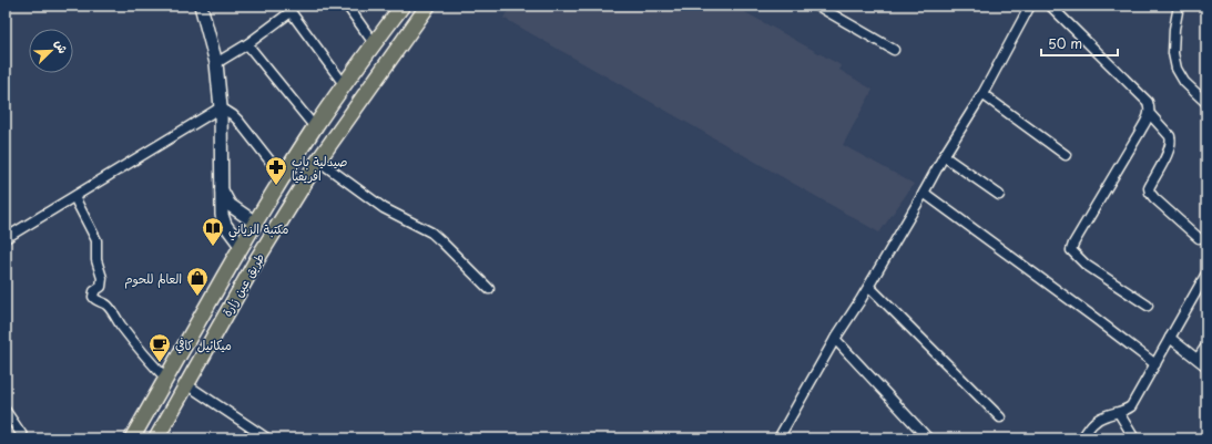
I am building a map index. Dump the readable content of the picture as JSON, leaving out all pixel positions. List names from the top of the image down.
{
  "streets": {
    "main road": ["طريق عين زارة"]
  },
  "places": {
    "pharmacy": ["صيدلية باب افريقيا"],
    "library": ["مكتبة الزياني"],
    "shop": ["العالم للحوم"],
    "cafe": ["ميكائيل كافي"]
  },
  "scale_bar": "50 m",
  "north": "top right"
}
